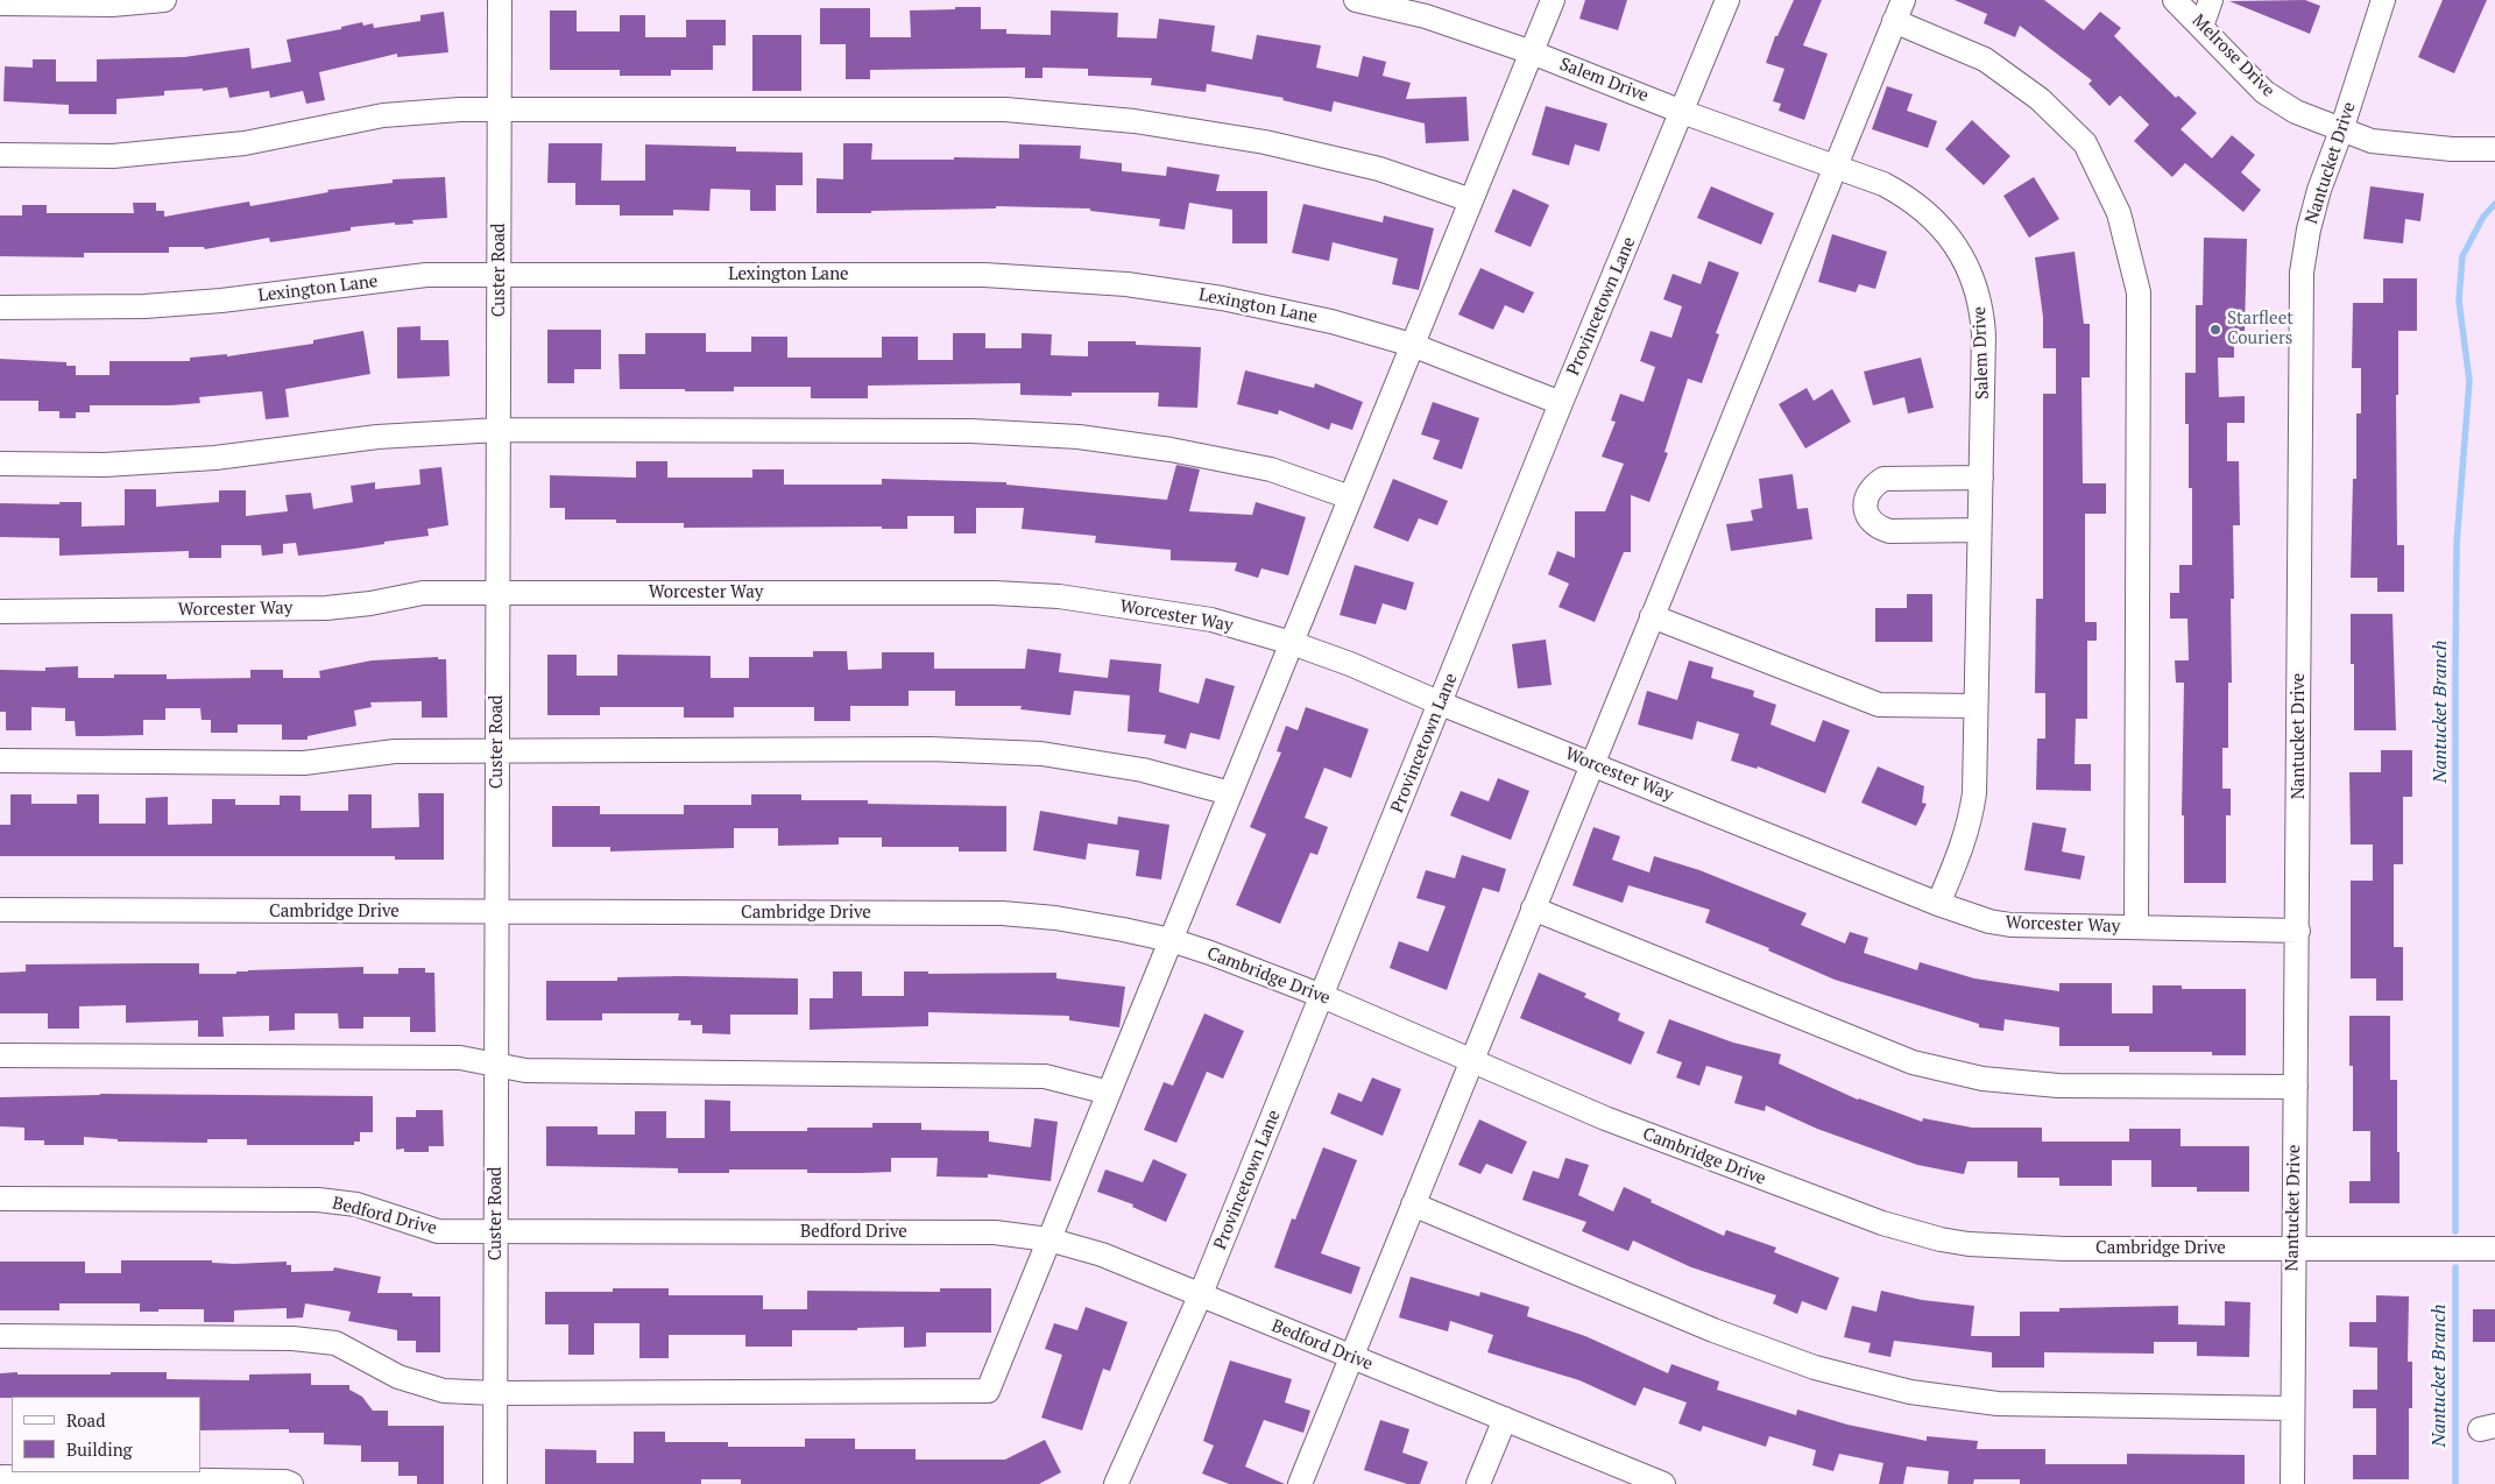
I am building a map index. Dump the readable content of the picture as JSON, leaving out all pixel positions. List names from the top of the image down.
{
  "streets": {
    "street": [
      "Melrose Drive",
      "Salem Drive",
      "Nantucket Drive",
      "Custer Road",
      "Lexington Lane",
      "Provincetown Lane",
      "Worcester Way",
      "Cambridge Drive",
      "Bedford Drive"
    ]
  },
  "crossings": [
    ["Melrose Drive", "Nantucket Drive"],
    ["Salem Drive", "Provincetown Lane"],
    ["Salem Drive", "Worcester Way"],
    ["Nantucket Drive", "Worcester Way"],
    ["Nantucket Drive", "Cambridge Drive"],
    ["Custer Road", "Lexington Lane"],
    ["Custer Road", "Worcester Way"],
    ["Custer Road", "Cambridge Drive"],
    ["Custer Road", "Bedford Drive"],
    ["Lexington Lane", "Provincetown Lane"],
    ["Provincetown Lane", "Worcester Way"],
    ["Provincetown Lane", "Cambridge Drive"],
    ["Provincetown Lane", "Bedford Drive"]
  ],
  "water": ["Nantucket Branch"],
  "places": ["Starfleet Couriers"],
  "legend": ["Road", "Building"]
}
